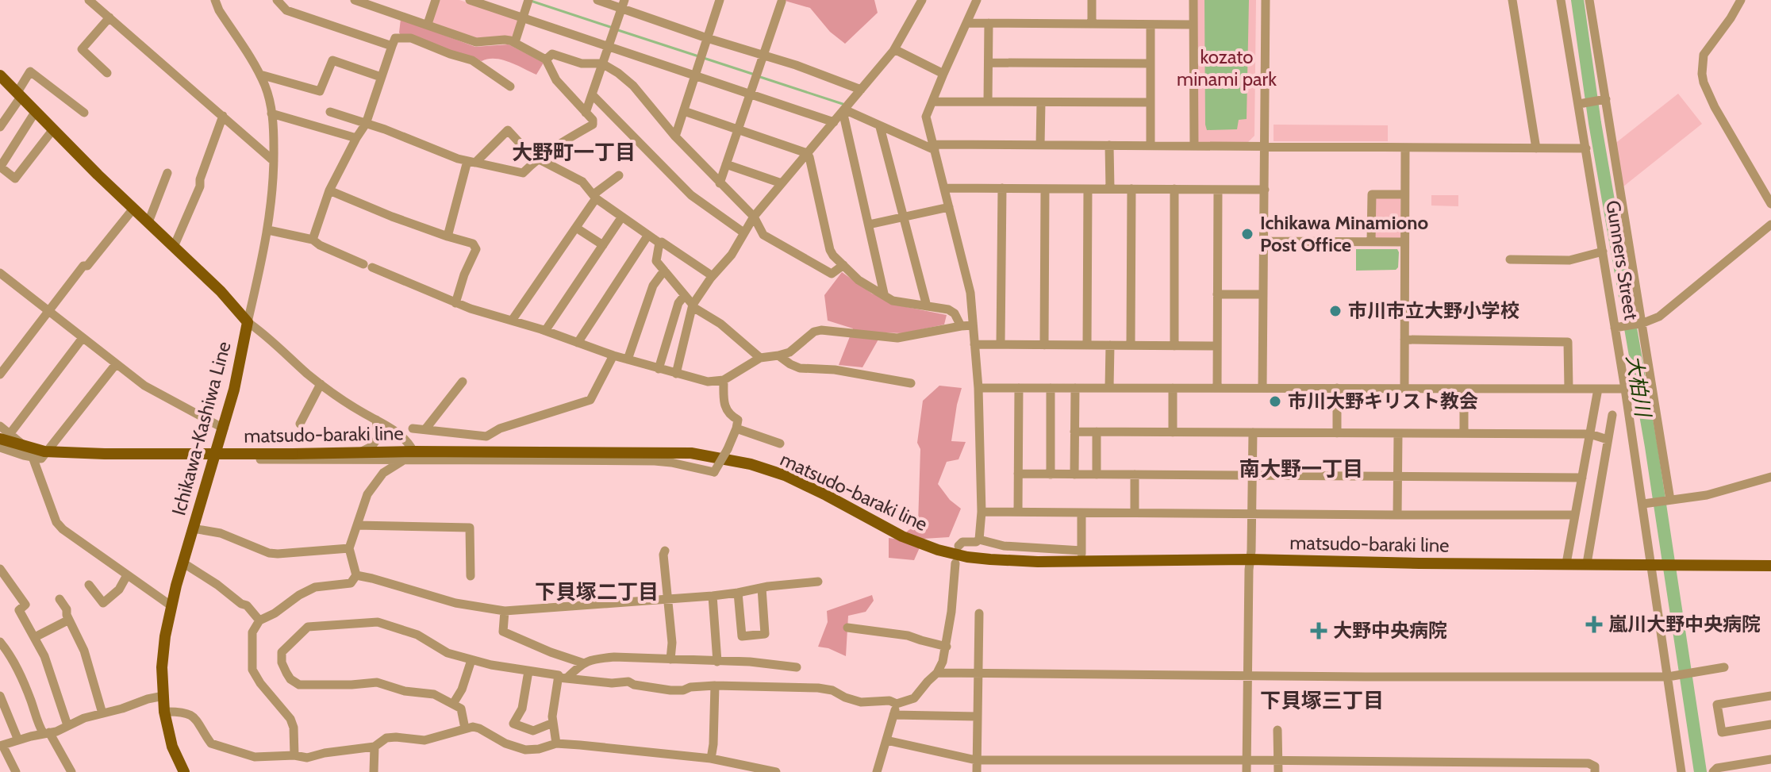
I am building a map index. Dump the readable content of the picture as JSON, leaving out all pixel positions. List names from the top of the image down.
{
  "streets": {
    "main road": ["Ichikawa-Kashiwa Line", "matsudo-baraki line"],
    "street": ["Gunners Street"]
  },
  "crossings": [
    ["Gunners Street", "matsudo-baraki line"]
  ],
  "districts": [
    "大野町一丁目",
    "南大野一丁目",
    "下貝塚二丁目",
    "下貝塚三丁目"
  ],
  "water": ["大柏川"],
  "parks": ["kozato minami park"],
  "places": {
    "other": ["Ichikawa Minamiono Post Office", "市川市立大野小学校", "市川大野キリスト教会"],
    "health": ["嵐川大野中央病院", "大野中央病院"]
  }
}
